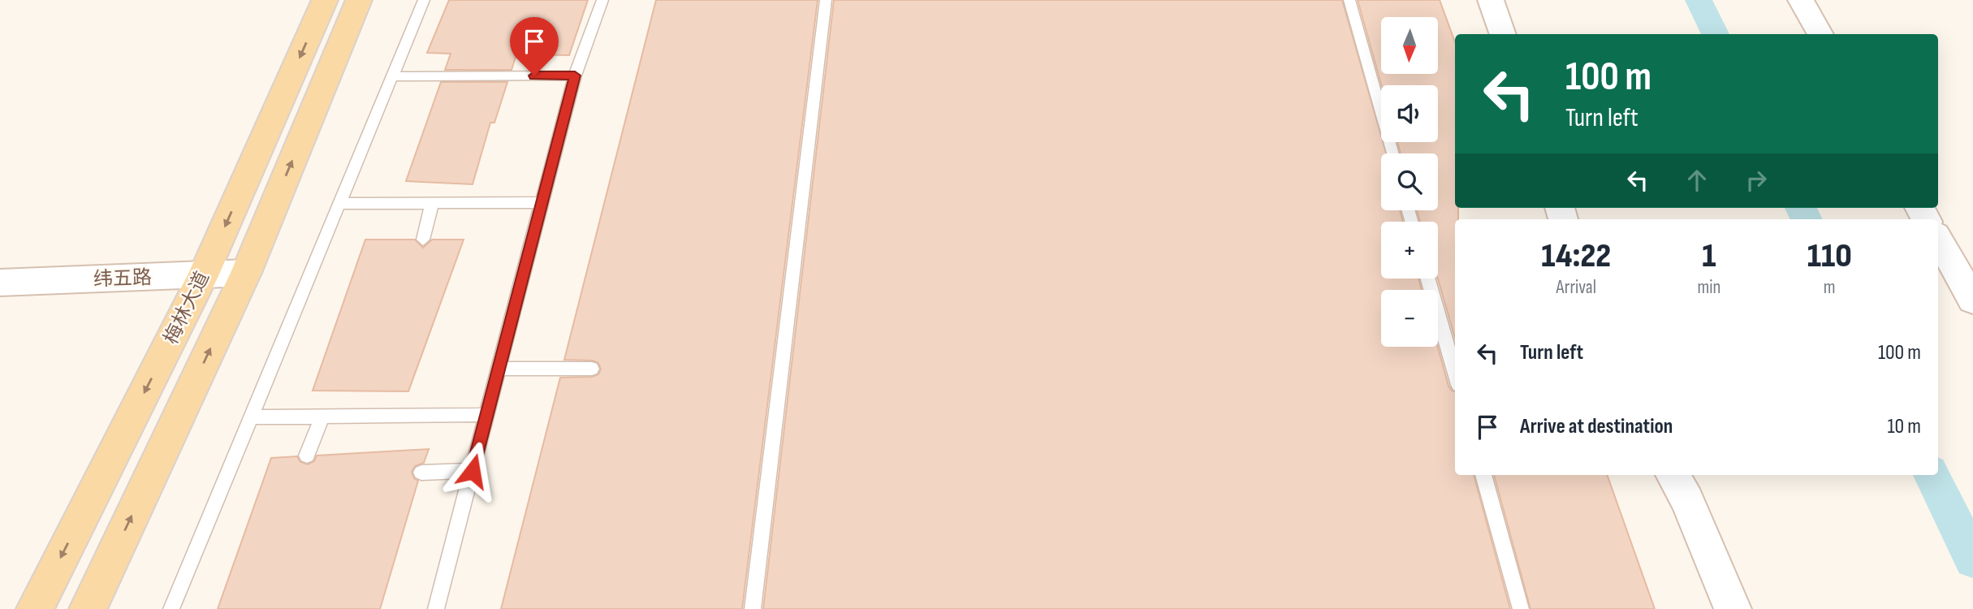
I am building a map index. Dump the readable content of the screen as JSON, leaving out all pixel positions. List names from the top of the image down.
{
  "streets": {
    "main road": ["梅林大道"],
    "street": ["纬五路"]
  },
  "crossings": [
    ["纬五路", "梅林大道"]
  ],
  "north": "bottom",
  "page": {
    "map_buttons": ["+", "−"],
    "turn": ["100 m", "Turn left"],
    "eta": [
      "14:22",
      "Arrival",
      "1",
      "min",
      "110",
      "m"
    ],
    "list": [
      {
        "name": "Turn left",
        "value": "100 m"
      },
      {
        "name": "Arrive at destination",
        "value": "10 m"
      }
    ]
  }
}
